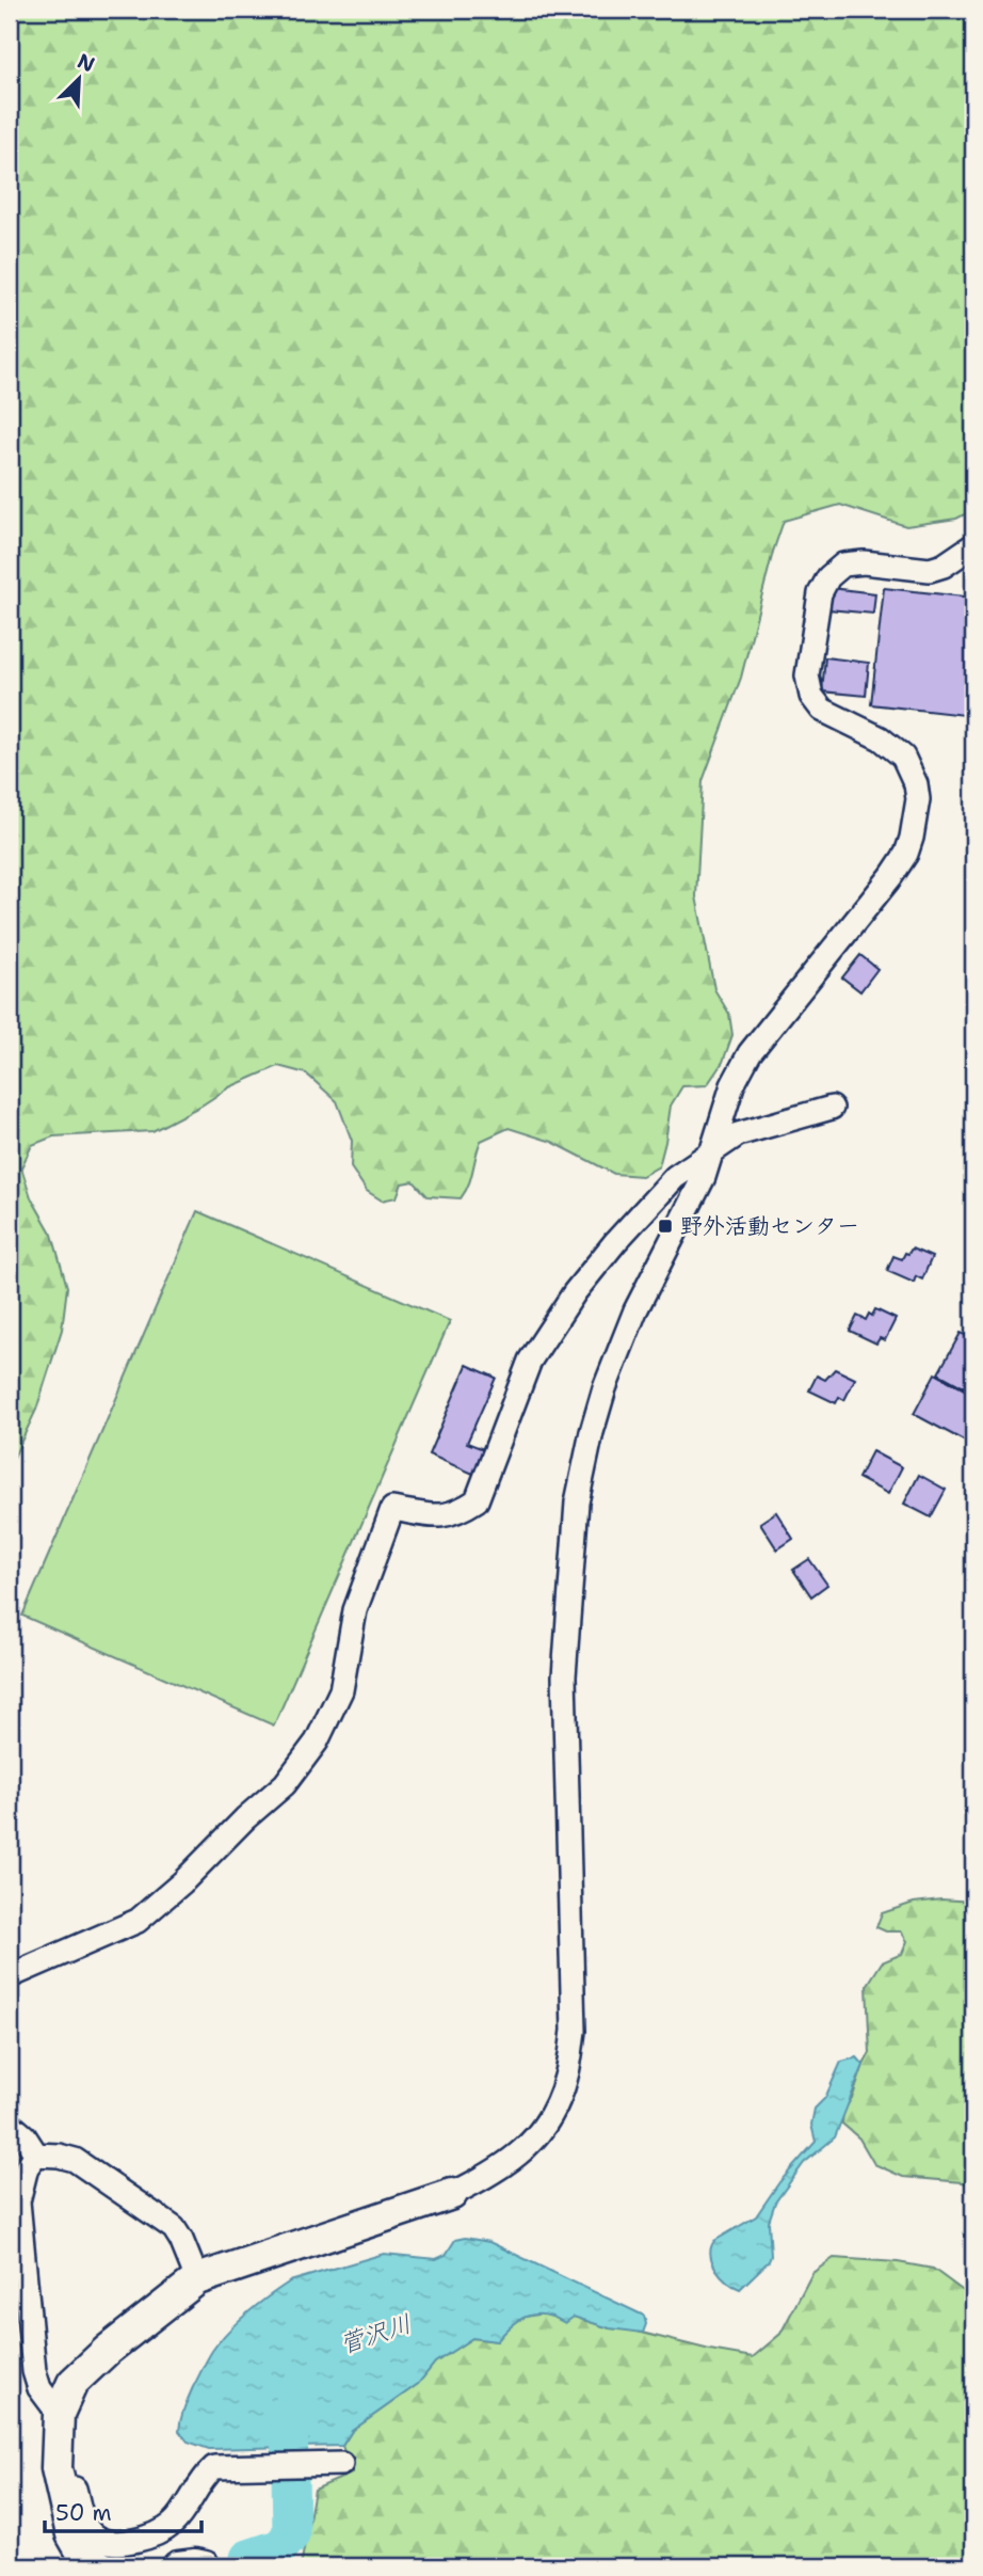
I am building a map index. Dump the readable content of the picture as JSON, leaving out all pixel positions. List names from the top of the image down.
{
  "water": ["菅沢川"],
  "places": {
    "transit": ["野外活動センター"]
  },
  "scale_bar": "50 m",
  "north": "top right"
}
